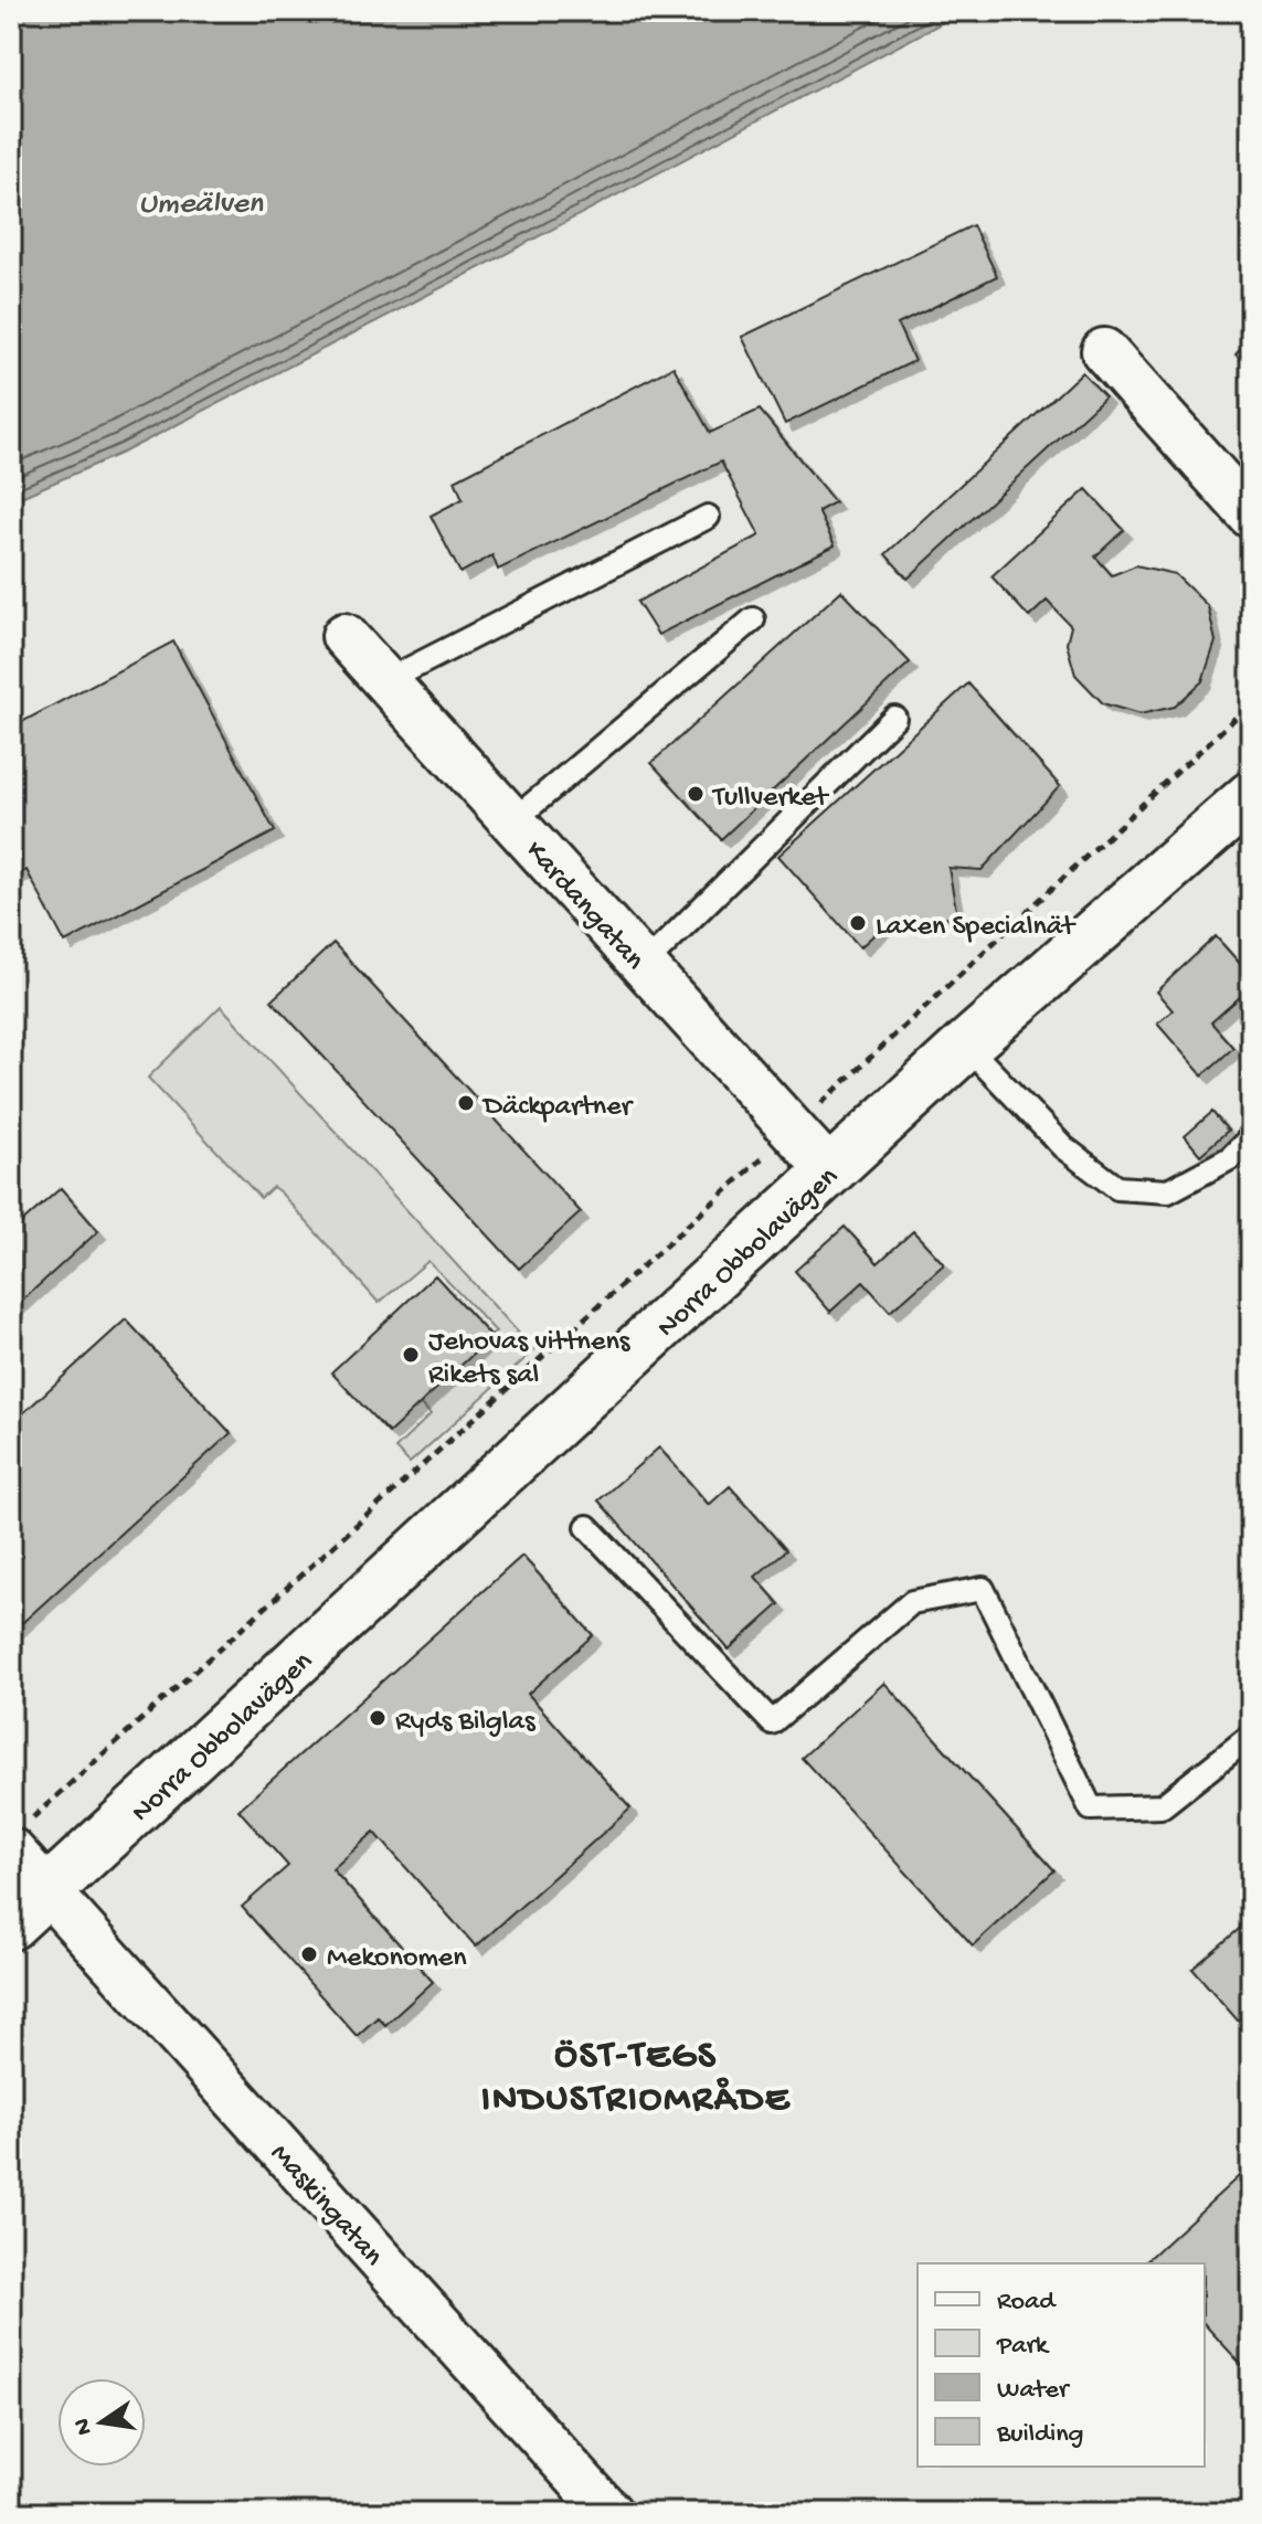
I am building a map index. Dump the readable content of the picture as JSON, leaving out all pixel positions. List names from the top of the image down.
{
  "streets": {
    "street": ["Kardangatan", "Norra Obbolavägen", "Maskingatan"]
  },
  "crossings": [
    ["Kardangatan", "Norra Obbolavägen"],
    ["Norra Obbolavägen", "Maskingatan"]
  ],
  "districts": ["ÖST-TEGS INDUSTRIOMRÅDE"],
  "water": ["Umeälven"],
  "places": [
    "Tullverket",
    "Laxen Specialnät",
    "Däckpartner",
    "Jehovas vittnens Rikets sal",
    "Ryds Bilglas",
    "Mekonomen"
  ],
  "legend": [
    "Road",
    "Park",
    "Water",
    "Building"
  ],
  "north": "left"
}
